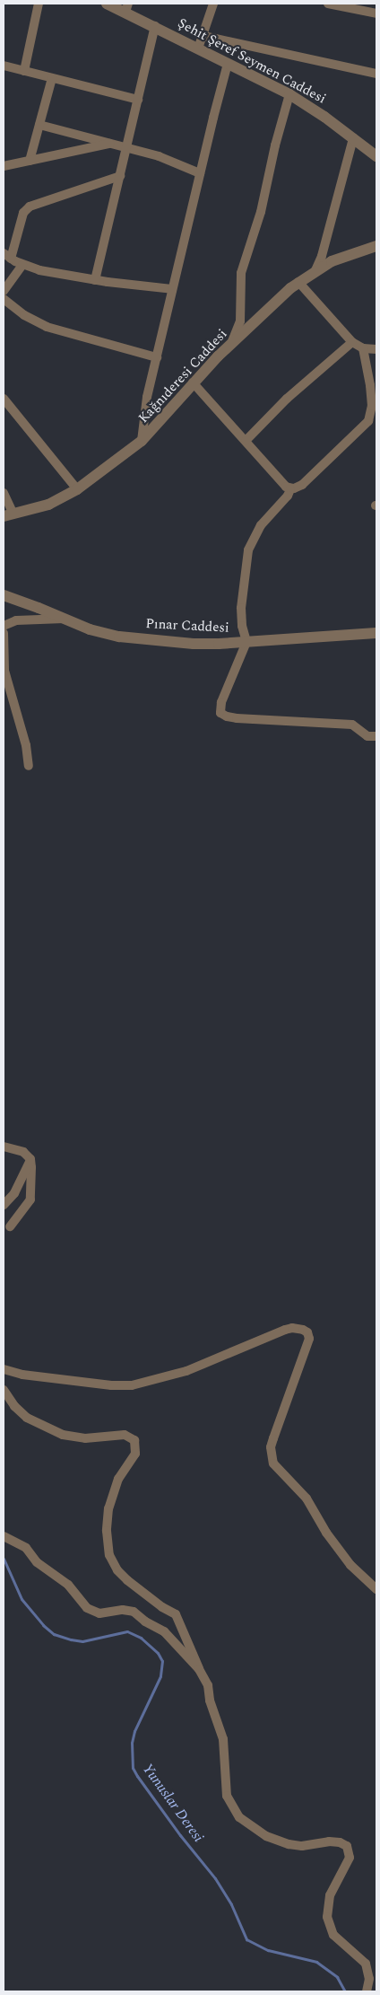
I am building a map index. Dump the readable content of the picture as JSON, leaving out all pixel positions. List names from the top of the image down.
{
  "streets": {
    "street": ["Şehit Şeref Seymen Caddesi", "Kağnıderesi Caddesi", "Pınar Caddesi"]
  },
  "water": ["Yunuslar Deresi"]
}
